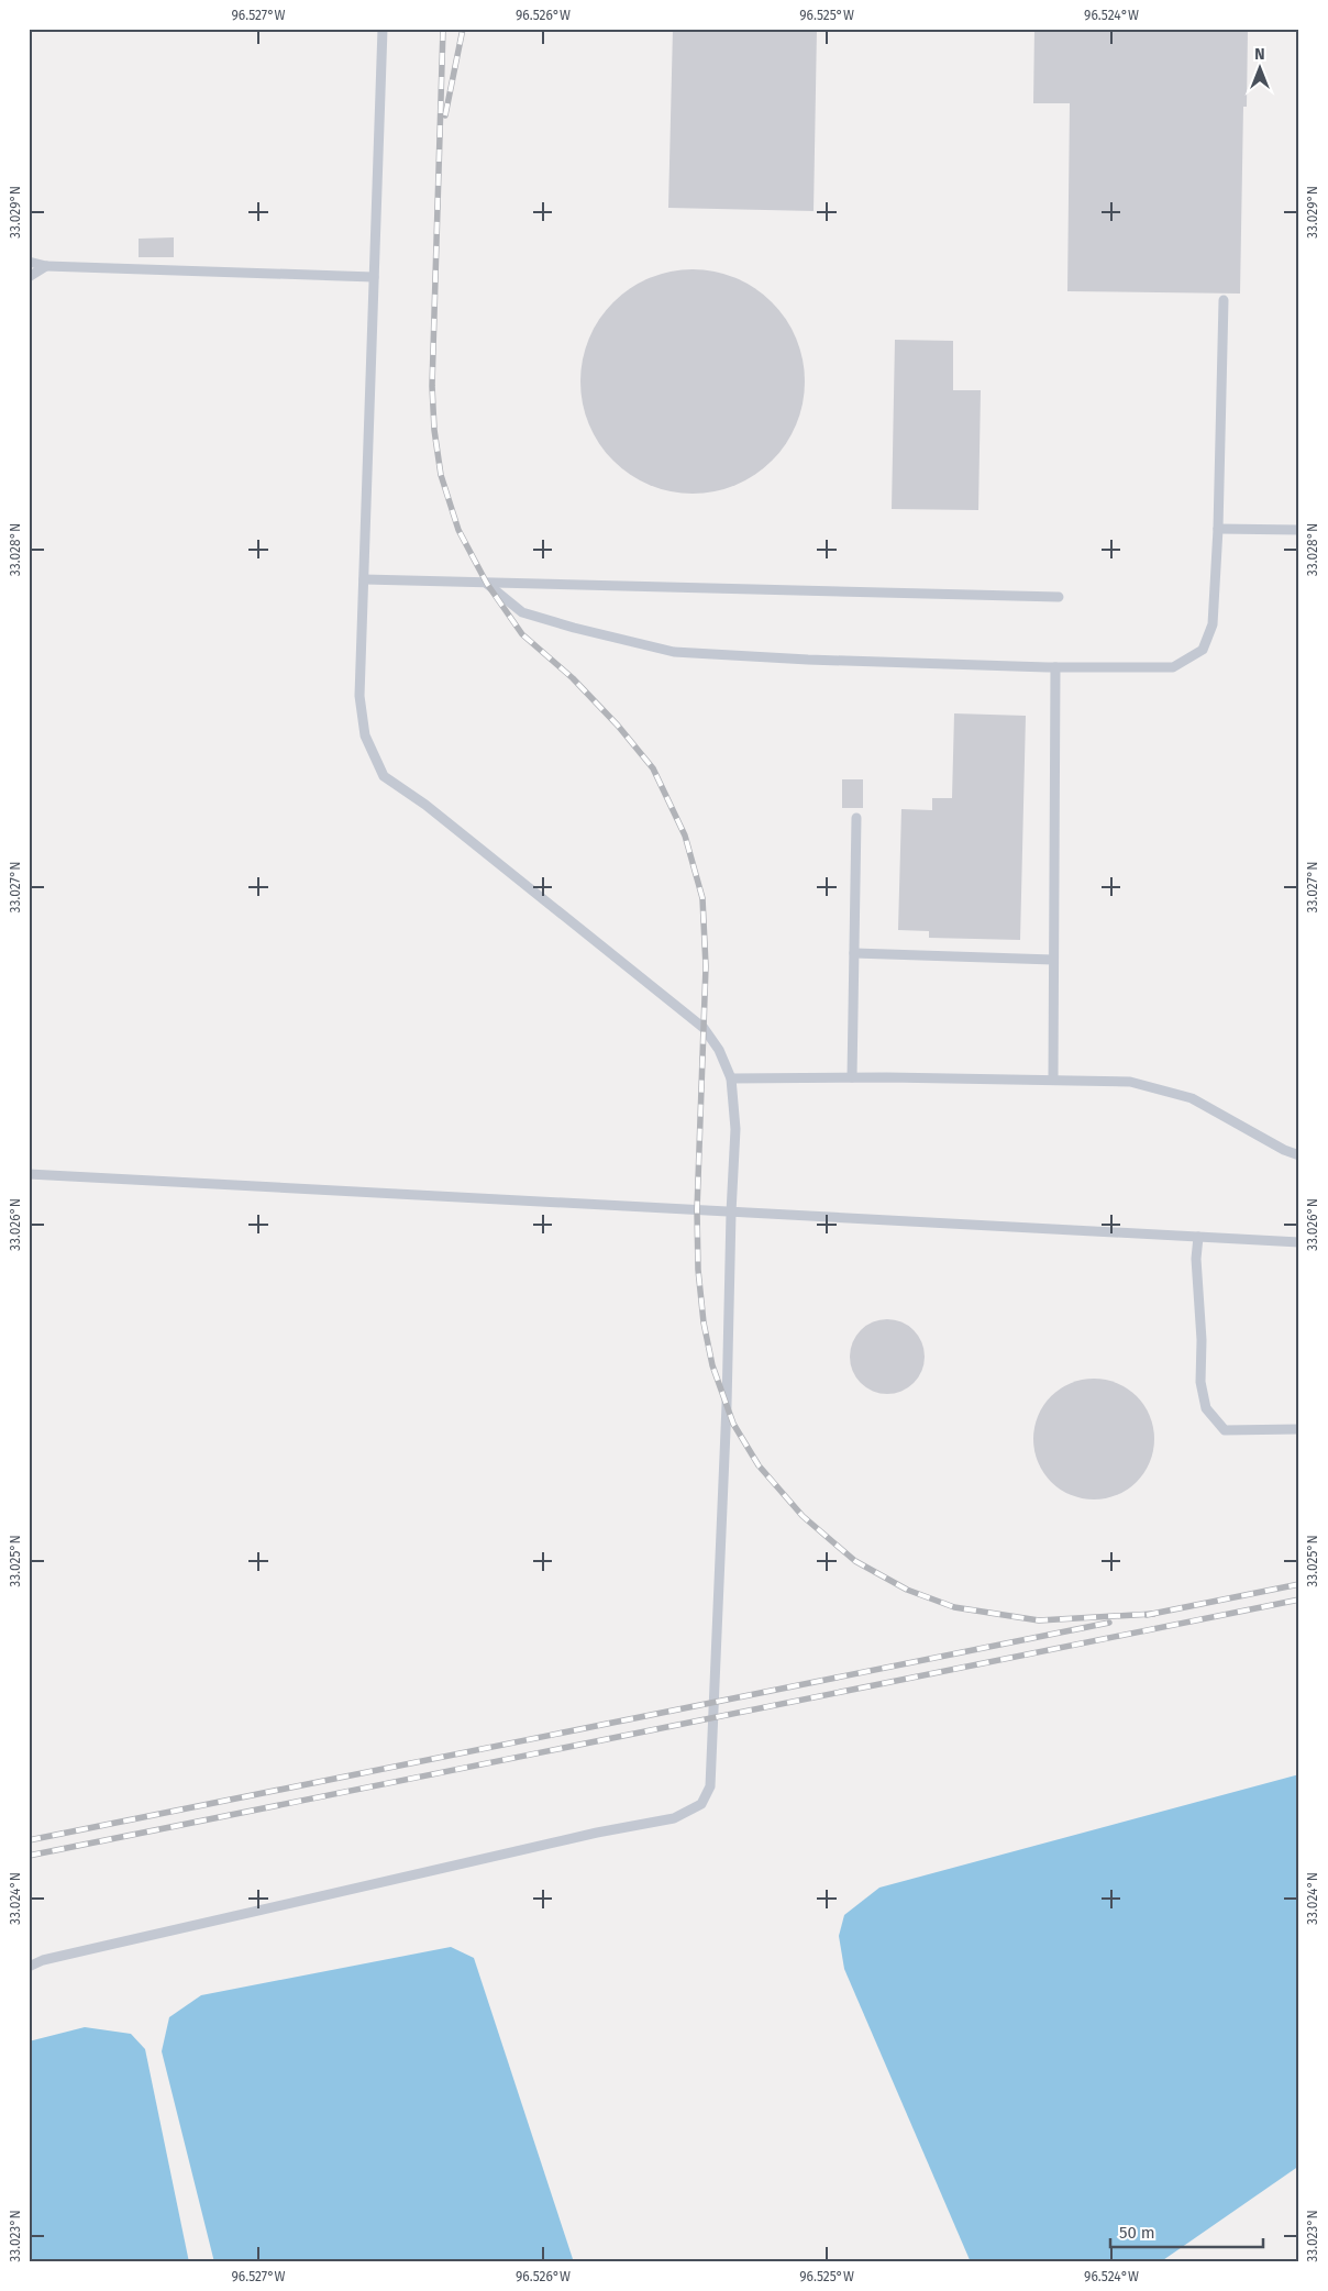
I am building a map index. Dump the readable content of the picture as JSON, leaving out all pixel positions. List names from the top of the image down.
{
  "scale_bar": "50 m",
  "north": "top",
  "coordinates": [
    "96.527°W",
    "96.526°W",
    "96.525°W",
    "96.524°W",
    "33.029°N",
    "33.028°N",
    "33.027°N",
    "33.026°N",
    "33.025°N",
    "33.024°N",
    "33.023°N"
  ]
}
